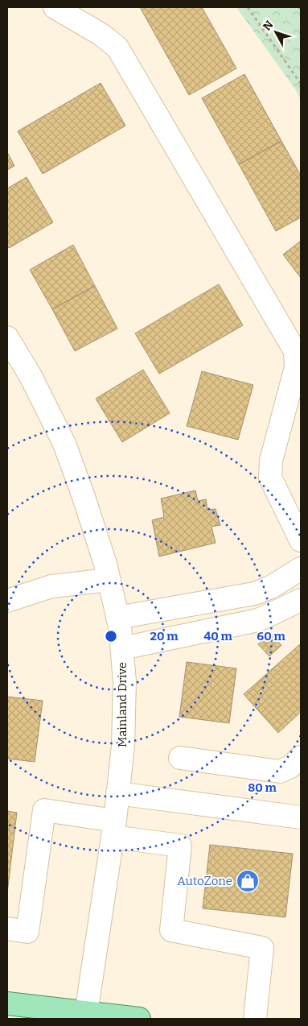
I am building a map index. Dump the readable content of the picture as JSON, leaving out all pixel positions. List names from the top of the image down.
{
  "streets": {
    "street": ["Mainland Drive"]
  },
  "places": {
    "shop": ["AutoZone"]
  },
  "north": "top left",
  "rings": [
    "20 m",
    "40 m",
    "60 m",
    "80 m"
  ]
}
